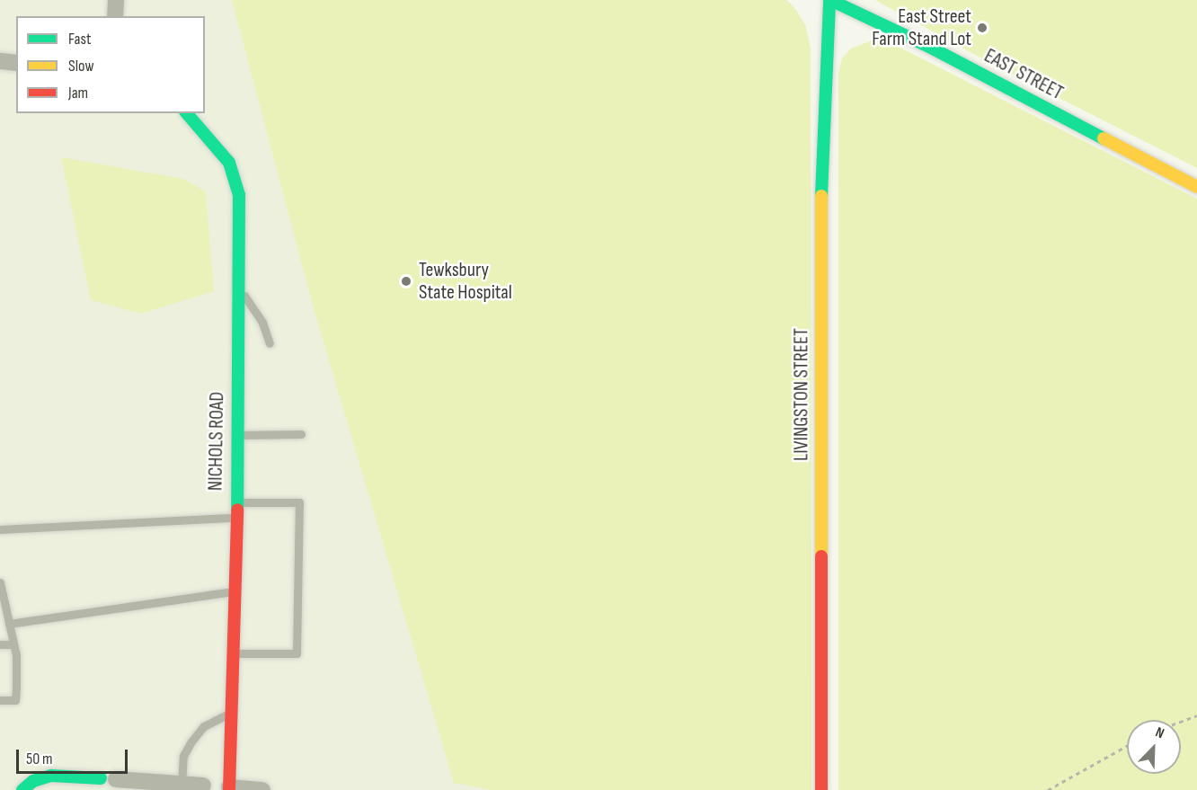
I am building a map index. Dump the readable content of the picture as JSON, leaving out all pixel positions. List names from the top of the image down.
{
  "streets": {
    "street": ["EAST STREET", "LIVINGSTON STREET", "NICHOLS ROAD"]
  },
  "crossings": [
    ["EAST STREET", "LIVINGSTON STREET"]
  ],
  "places": ["East Street Farm Stand Lot", "Tewksbury State Hospital"],
  "legend": ["Fast", "Slow", "Jam"],
  "scale_bar": "50 m",
  "north": "top right"
}
